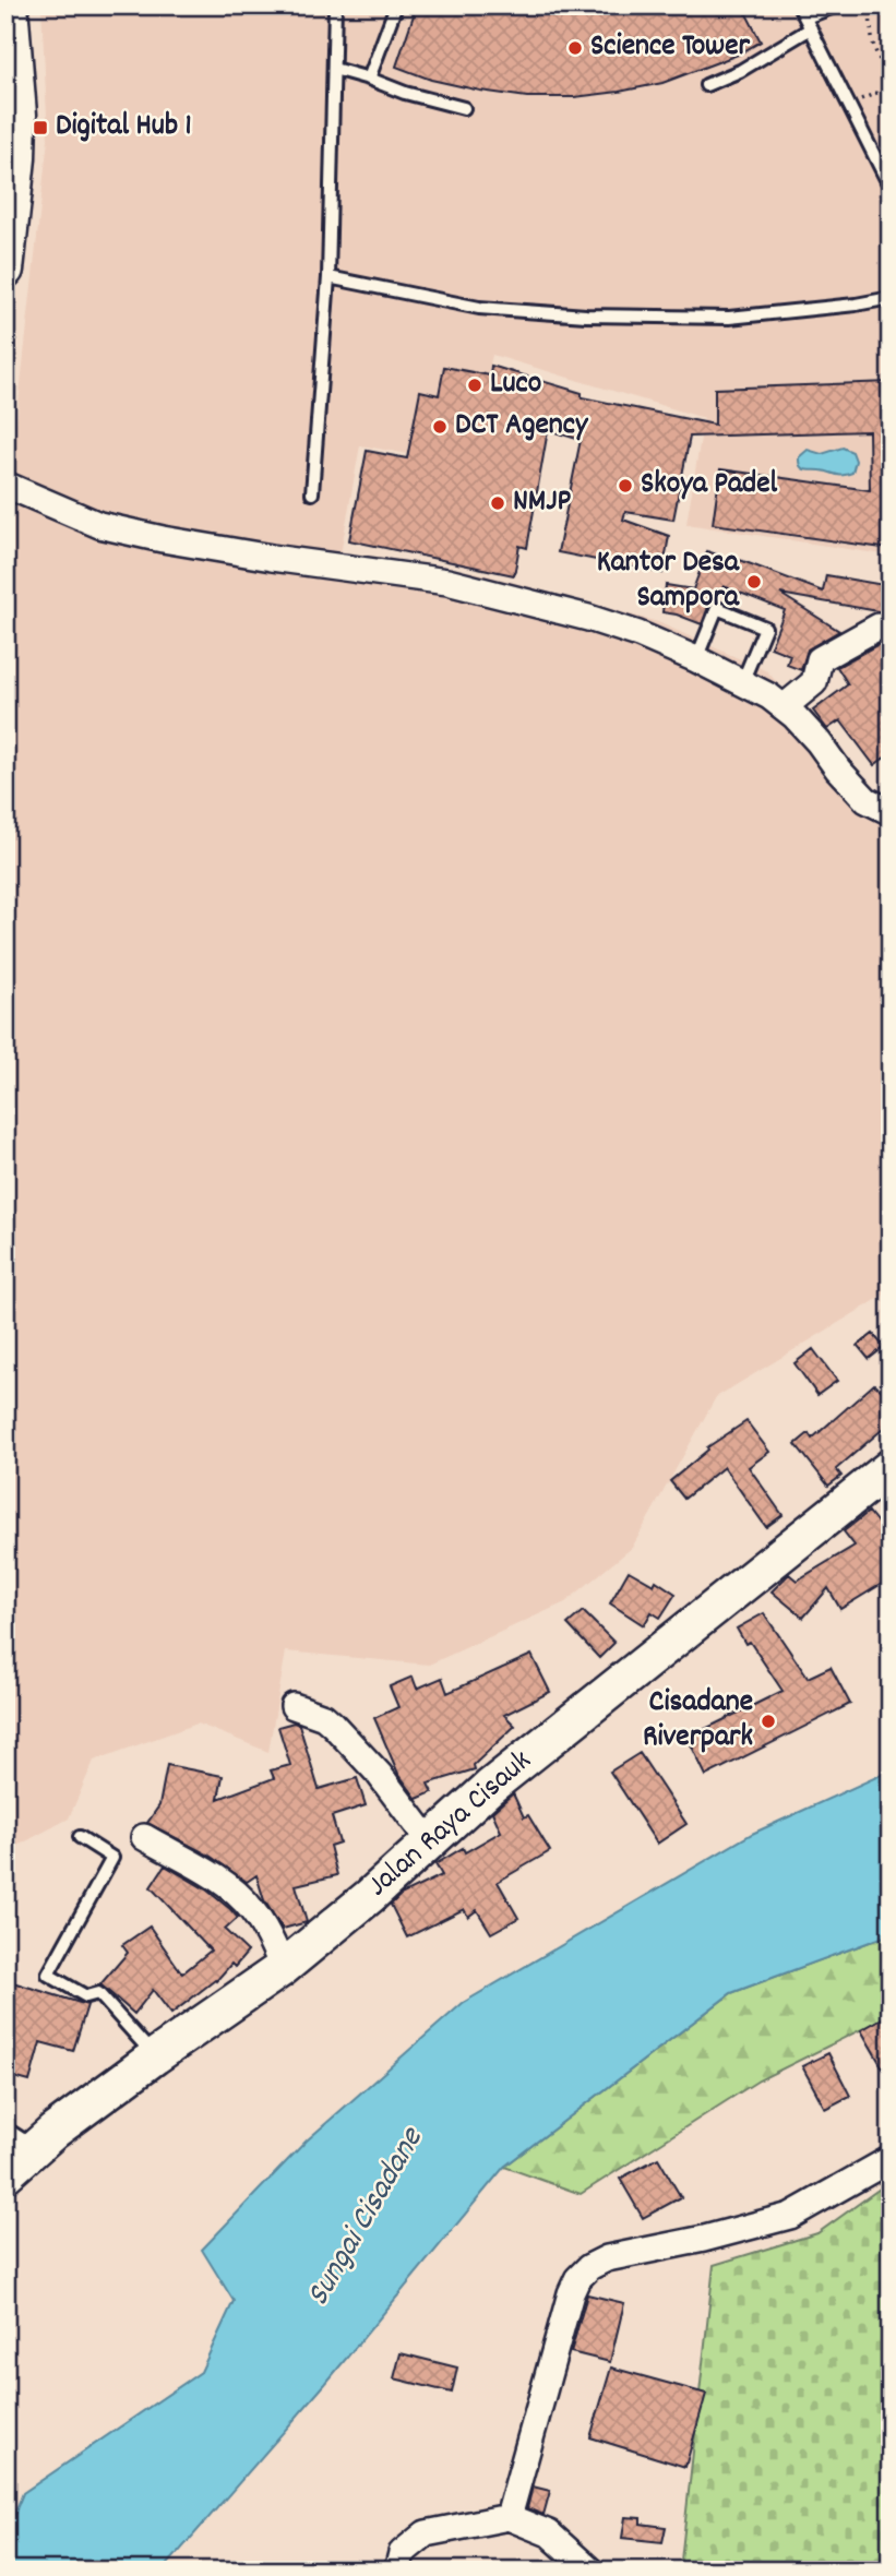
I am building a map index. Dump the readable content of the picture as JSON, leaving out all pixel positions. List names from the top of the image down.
{
  "streets": {
    "main road": ["Jalan Raya Cisauk"]
  },
  "water": ["Sungai Cisadane"],
  "places": {
    "other": [
      "Science Tower",
      "Luco",
      "DCT Agency",
      "Skoya Padel",
      "NMJP",
      "Kantor Desa Sampora",
      "Cisadane Riverpark"
    ],
    "transit": ["Digital Hub 1"]
  }
}
